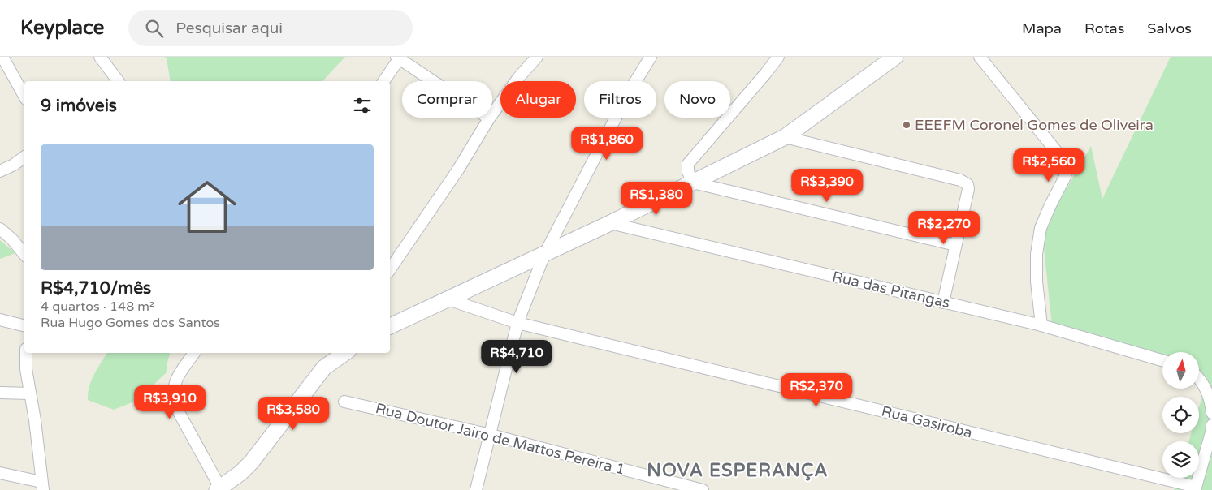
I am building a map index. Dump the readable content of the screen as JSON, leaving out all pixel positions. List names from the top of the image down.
{
  "streets": {
    "street": ["Rua das Pitangas", "Rua Gasiroba", "Rua Doutor Jairo de Mattos Pereira 1"]
  },
  "districts": ["NOVA ESPERANÇA"],
  "places": ["EEEFM Coronel Gomes de Oliveira"],
  "north": "top",
  "page": {
    "header": "Keyplace",
    "search": "Pesquisar aqui",
    "nav": ["Mapa", "Rotas", "Salvos"],
    "chip": [
      "Comprar",
      "Alugar",
      "Filtros",
      "Novo"
    ],
    "heading": "9 imóveis",
    "price": [
      "R$1,860",
      "R$2,560",
      "R$3,390",
      "R$1,380",
      "R$2,270",
      "R$4,710",
      "R$2,370",
      "R$3,910",
      "R$3,580"
    ],
    "list": [
      {
        "name": "R$4,710/mês",
        "note": "4 quartos · 148 m² · Rua Hugo Gomes dos Santos"
      }
    ]
  }
}
